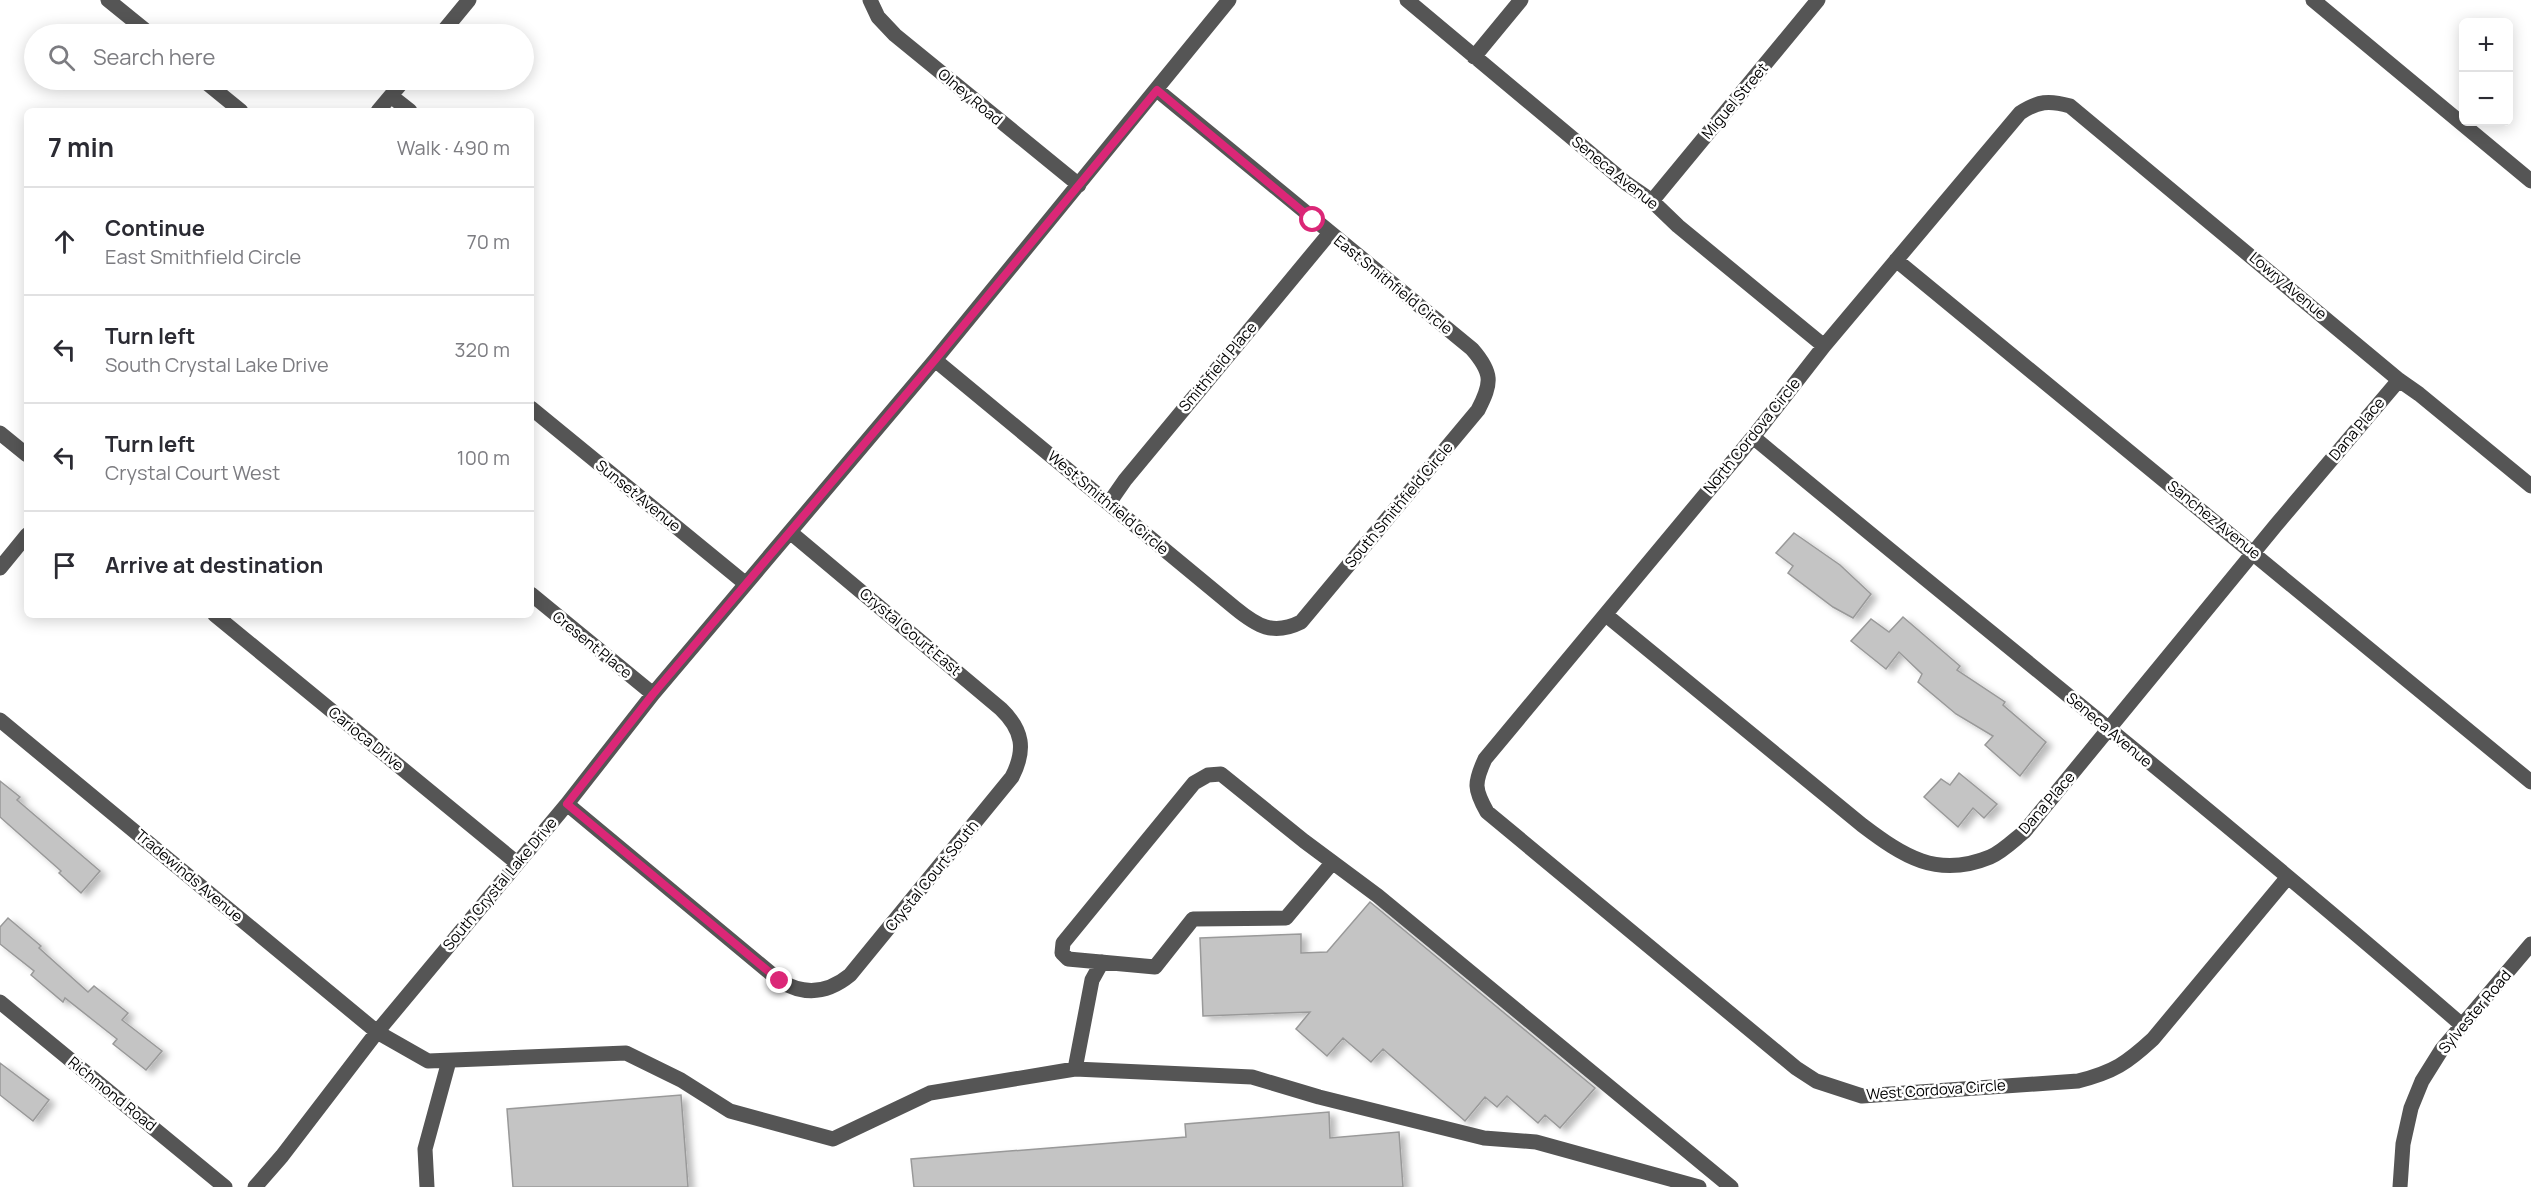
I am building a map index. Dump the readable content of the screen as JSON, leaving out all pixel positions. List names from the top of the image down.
{
  "streets": {
    "street": [
      "Olney Road",
      "Miguel Street",
      "Seneca Avenue",
      "East Smithfield Circle",
      "Lowry Avenue",
      "Smithfield Place",
      "Dana Place",
      "North Cordova Circle",
      "Sunset Avenue",
      "West Smithfield Circle",
      "South Smithfield Circle",
      "Sanchez Avenue",
      "Crystal Court East",
      "Cresent Place",
      "Carioca Drive",
      "Tradewinds Avenue",
      "Crystal Court South",
      "South Crystal Lake Drive",
      "Sylvester Road",
      "West Cordova Circle",
      "Richmond Road"
    ]
  },
  "crossings": [
    ["Olney Road", "South Crystal Lake Drive"],
    ["Miguel Street", "Seneca Avenue"],
    ["Seneca Avenue", "Dana Place"],
    ["Seneca Avenue", "North Cordova Circle"],
    ["Seneca Avenue", "Sylvester Road"],
    ["Seneca Avenue", "West Cordova Circle"],
    ["East Smithfield Circle", "Smithfield Place"],
    ["East Smithfield Circle", "South Smithfield Circle"],
    ["East Smithfield Circle", "South Crystal Lake Drive"],
    ["Lowry Avenue", "Dana Place"],
    ["Lowry Avenue", "North Cordova Circle"],
    ["Smithfield Place", "West Smithfield Circle"],
    ["Dana Place", "North Cordova Circle"],
    ["Dana Place", "Sanchez Avenue"],
    ["North Cordova Circle", "Sanchez Avenue"],
    ["North Cordova Circle", "West Cordova Circle"],
    ["Sunset Avenue", "South Crystal Lake Drive"],
    ["West Smithfield Circle", "South Smithfield Circle"],
    ["West Smithfield Circle", "South Crystal Lake Drive"],
    ["Crystal Court East", "Crystal Court South"],
    ["Crystal Court East", "South Crystal Lake Drive"],
    ["Cresent Place", "South Crystal Lake Drive"],
    ["Carioca Drive", "South Crystal Lake Drive"],
    ["Tradewinds Avenue", "South Crystal Lake Drive"],
    ["Crystal Court South", "South Crystal Lake Drive"]
  ],
  "page": {
    "map_buttons": ["+", "−"],
    "search": "Search here",
    "heading": ["7 min", "Walk · 490 m"],
    "list": [
      ["Continue", "East Smithfield Circle", "70 m"],
      ["Turn left", "South Crystal Lake Drive", "320 m"],
      ["Turn left", "Crystal Court West", "100 m"],
      "Arrive at destination"
    ]
  }
}
